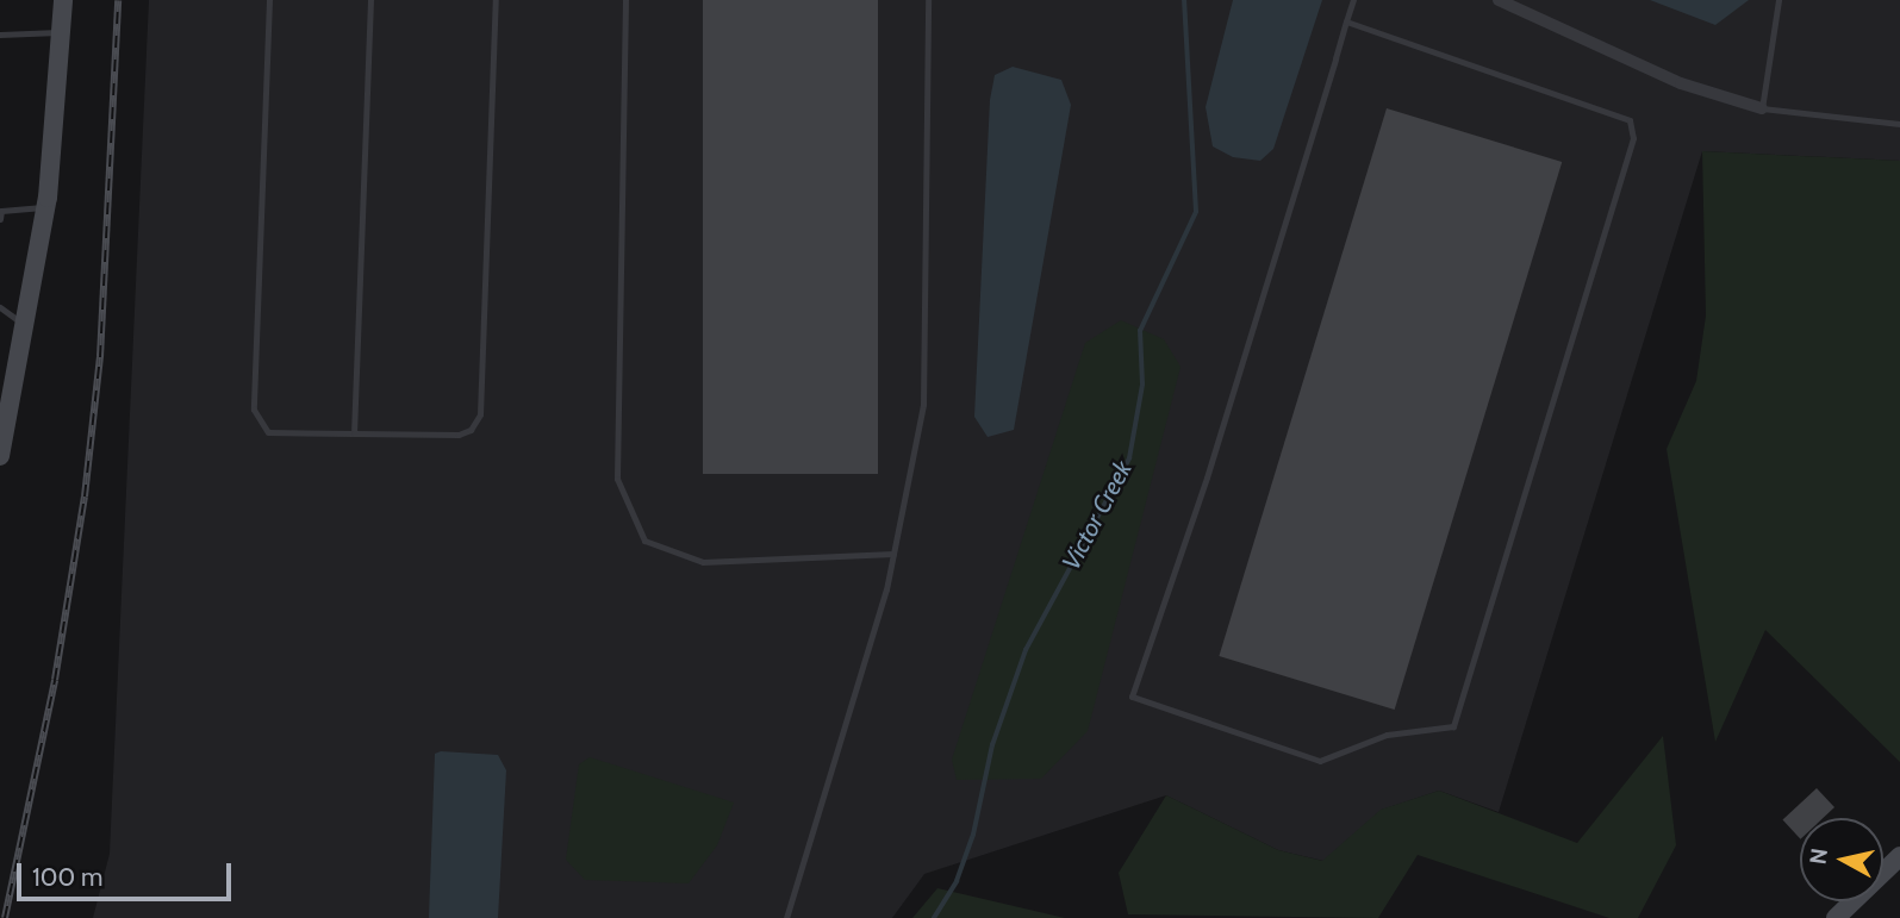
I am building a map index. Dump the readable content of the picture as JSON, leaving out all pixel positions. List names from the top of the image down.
{
  "water": ["Victor Creek"],
  "scale_bar": "100 m",
  "north": "left"
}
